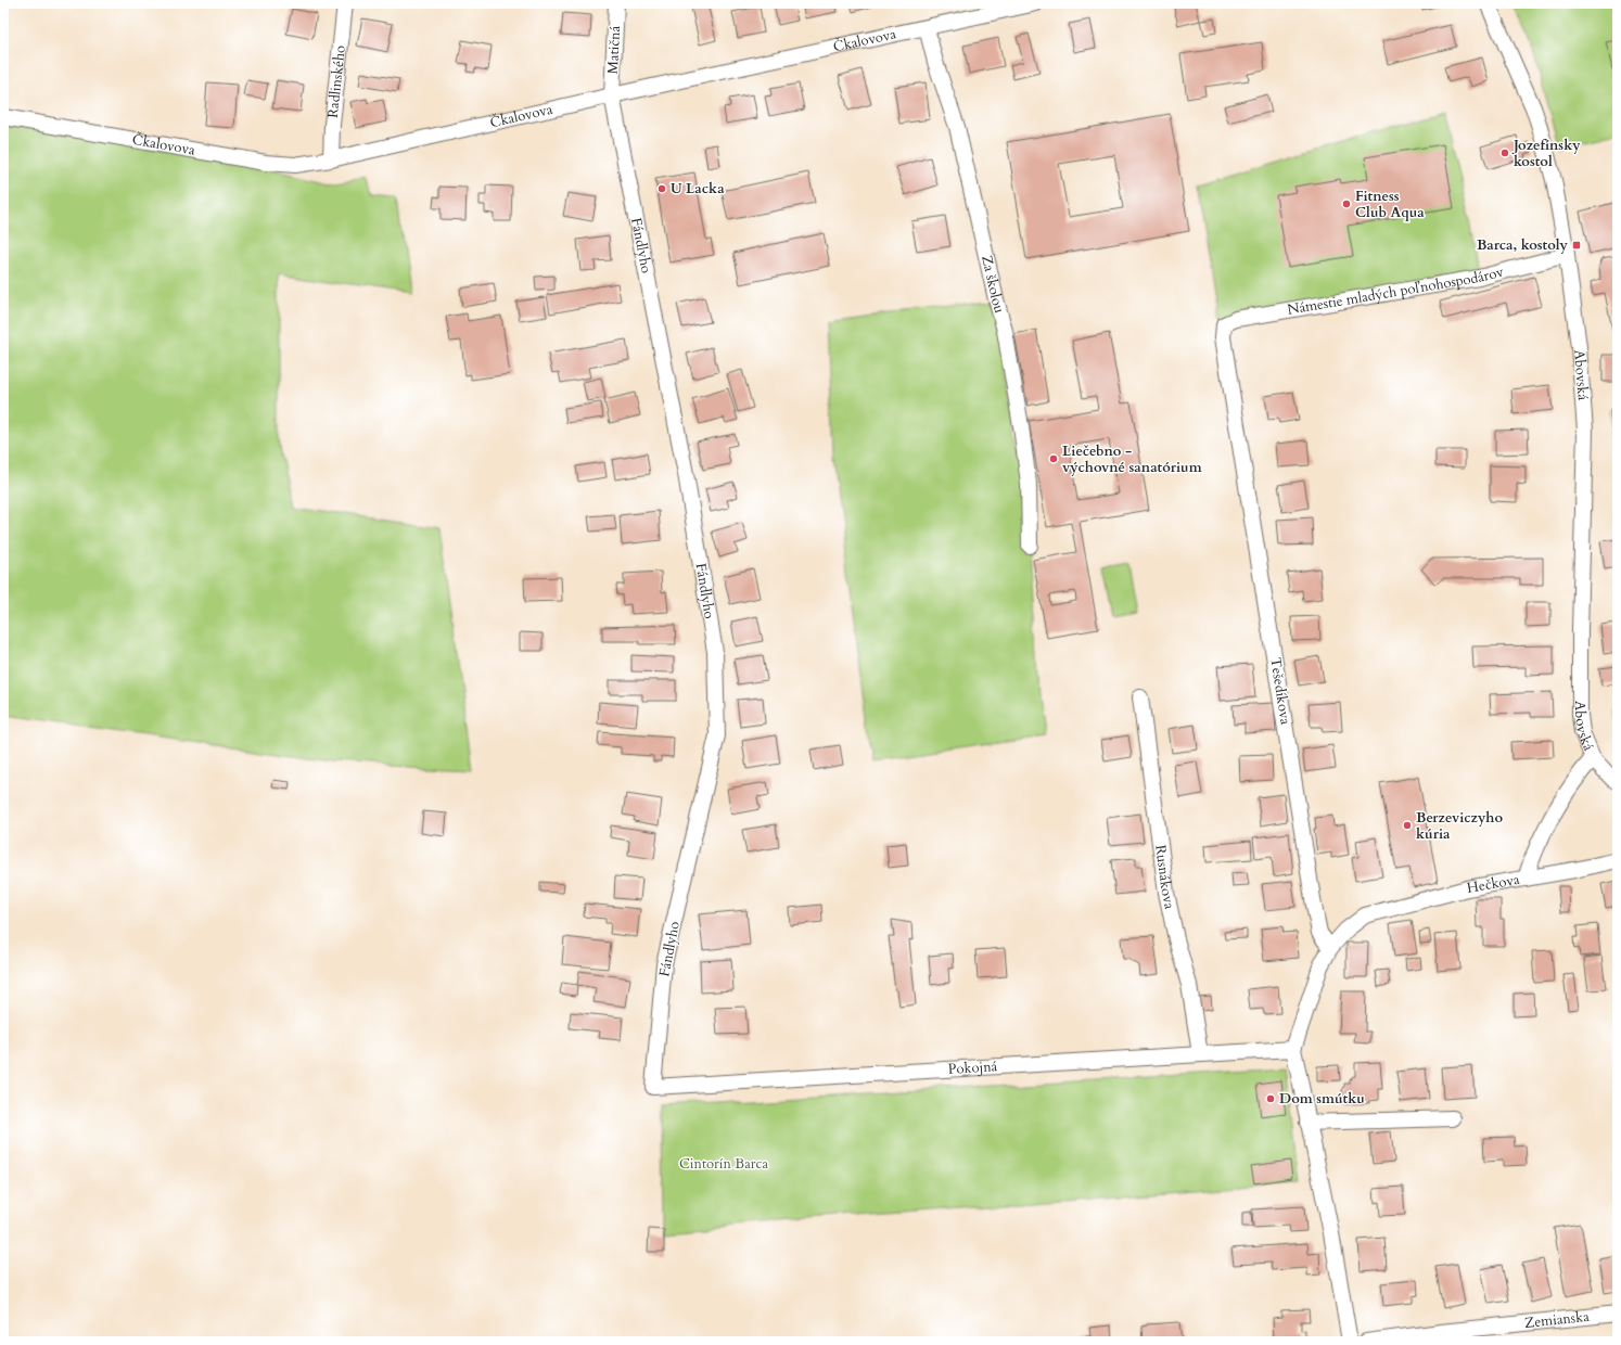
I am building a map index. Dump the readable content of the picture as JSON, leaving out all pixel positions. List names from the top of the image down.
{
  "streets": {
    "street": [
      "Čkalovova",
      "Matičná",
      "Radlinského",
      "Fándlyho",
      "Za školou",
      "Námestie mladých poľnohospodárov",
      "Abovská",
      "Tešedíkova",
      "Rusnákova",
      "Hečkova",
      "Pokojná",
      "Zemianska"
    ]
  },
  "crossings": [
    ["Čkalovova", "Matičná"],
    ["Čkalovova", "Radlinského"],
    ["Čkalovova", "Fándlyho"],
    ["Čkalovova", "Za školou"],
    ["Matičná", "Fándlyho"],
    ["Fándlyho", "Pokojná"],
    ["Námestie mladých poľnohospodárov", "Abovská"],
    ["Námestie mladých poľnohospodárov", "Tešedíkova"],
    ["Abovská", "Hečkova"],
    ["Tešedíkova", "Hečkova"],
    ["Rusnákova", "Pokojná"]
  ],
  "parks": ["Cintorín Barca"],
  "places": {
    "other": [
      "Jozefínsky kostol",
      "U Lacka",
      "Fitness Club Aqua",
      "Liečebno - výchovné sanatórium",
      "Berzeviczyho kúria",
      "Dom smútku"
    ],
    "transit": ["Barca, kostoly"]
  }
}
